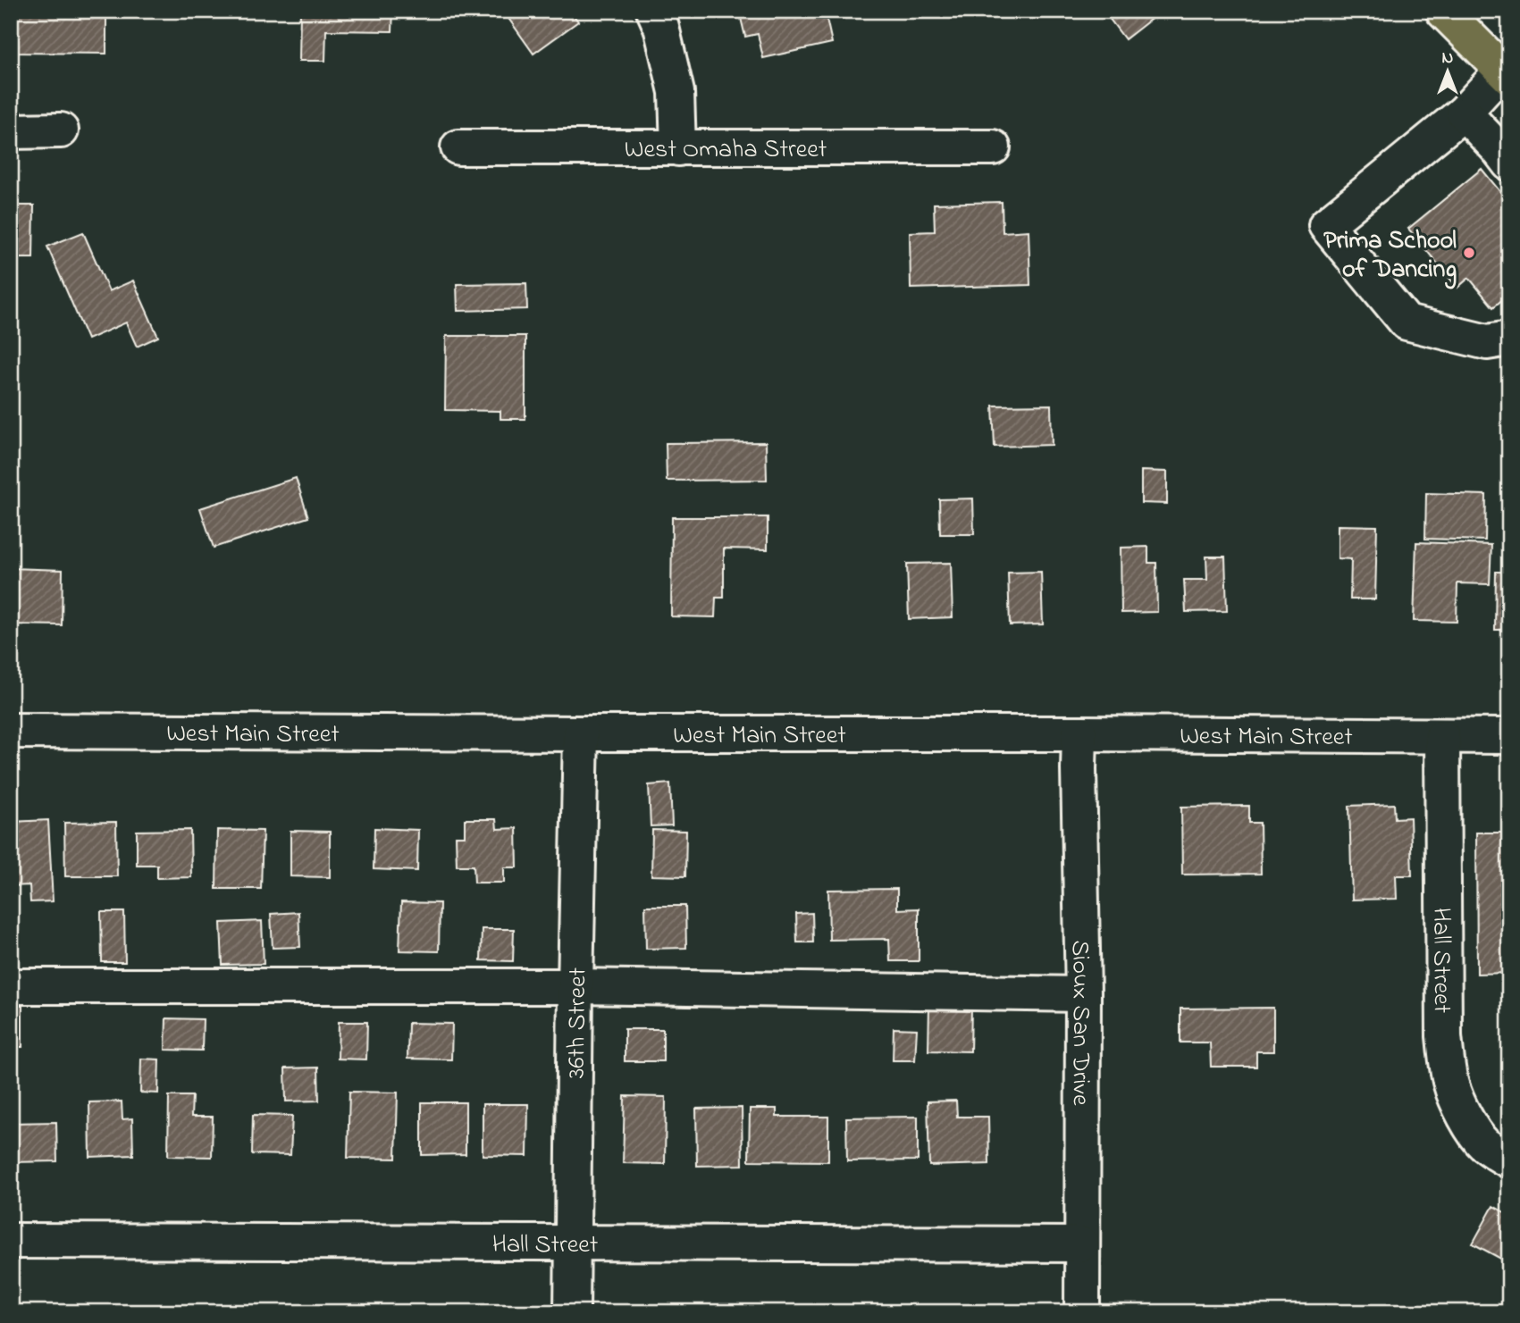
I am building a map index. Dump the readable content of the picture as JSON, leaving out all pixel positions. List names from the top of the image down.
{
  "streets": {
    "street": [
      "West Omaha Street",
      "West Main Street",
      "Hall Street",
      "36th Street",
      "Sioux San Drive"
    ]
  },
  "crossings": [
    ["West Main Street", "Hall Street"],
    ["West Main Street", "36th Street"],
    ["West Main Street", "Sioux San Drive"],
    ["Hall Street", "36th Street"],
    ["Hall Street", "Sioux San Drive"]
  ],
  "places": ["Prima School of Dancing"],
  "north": "top"
}
